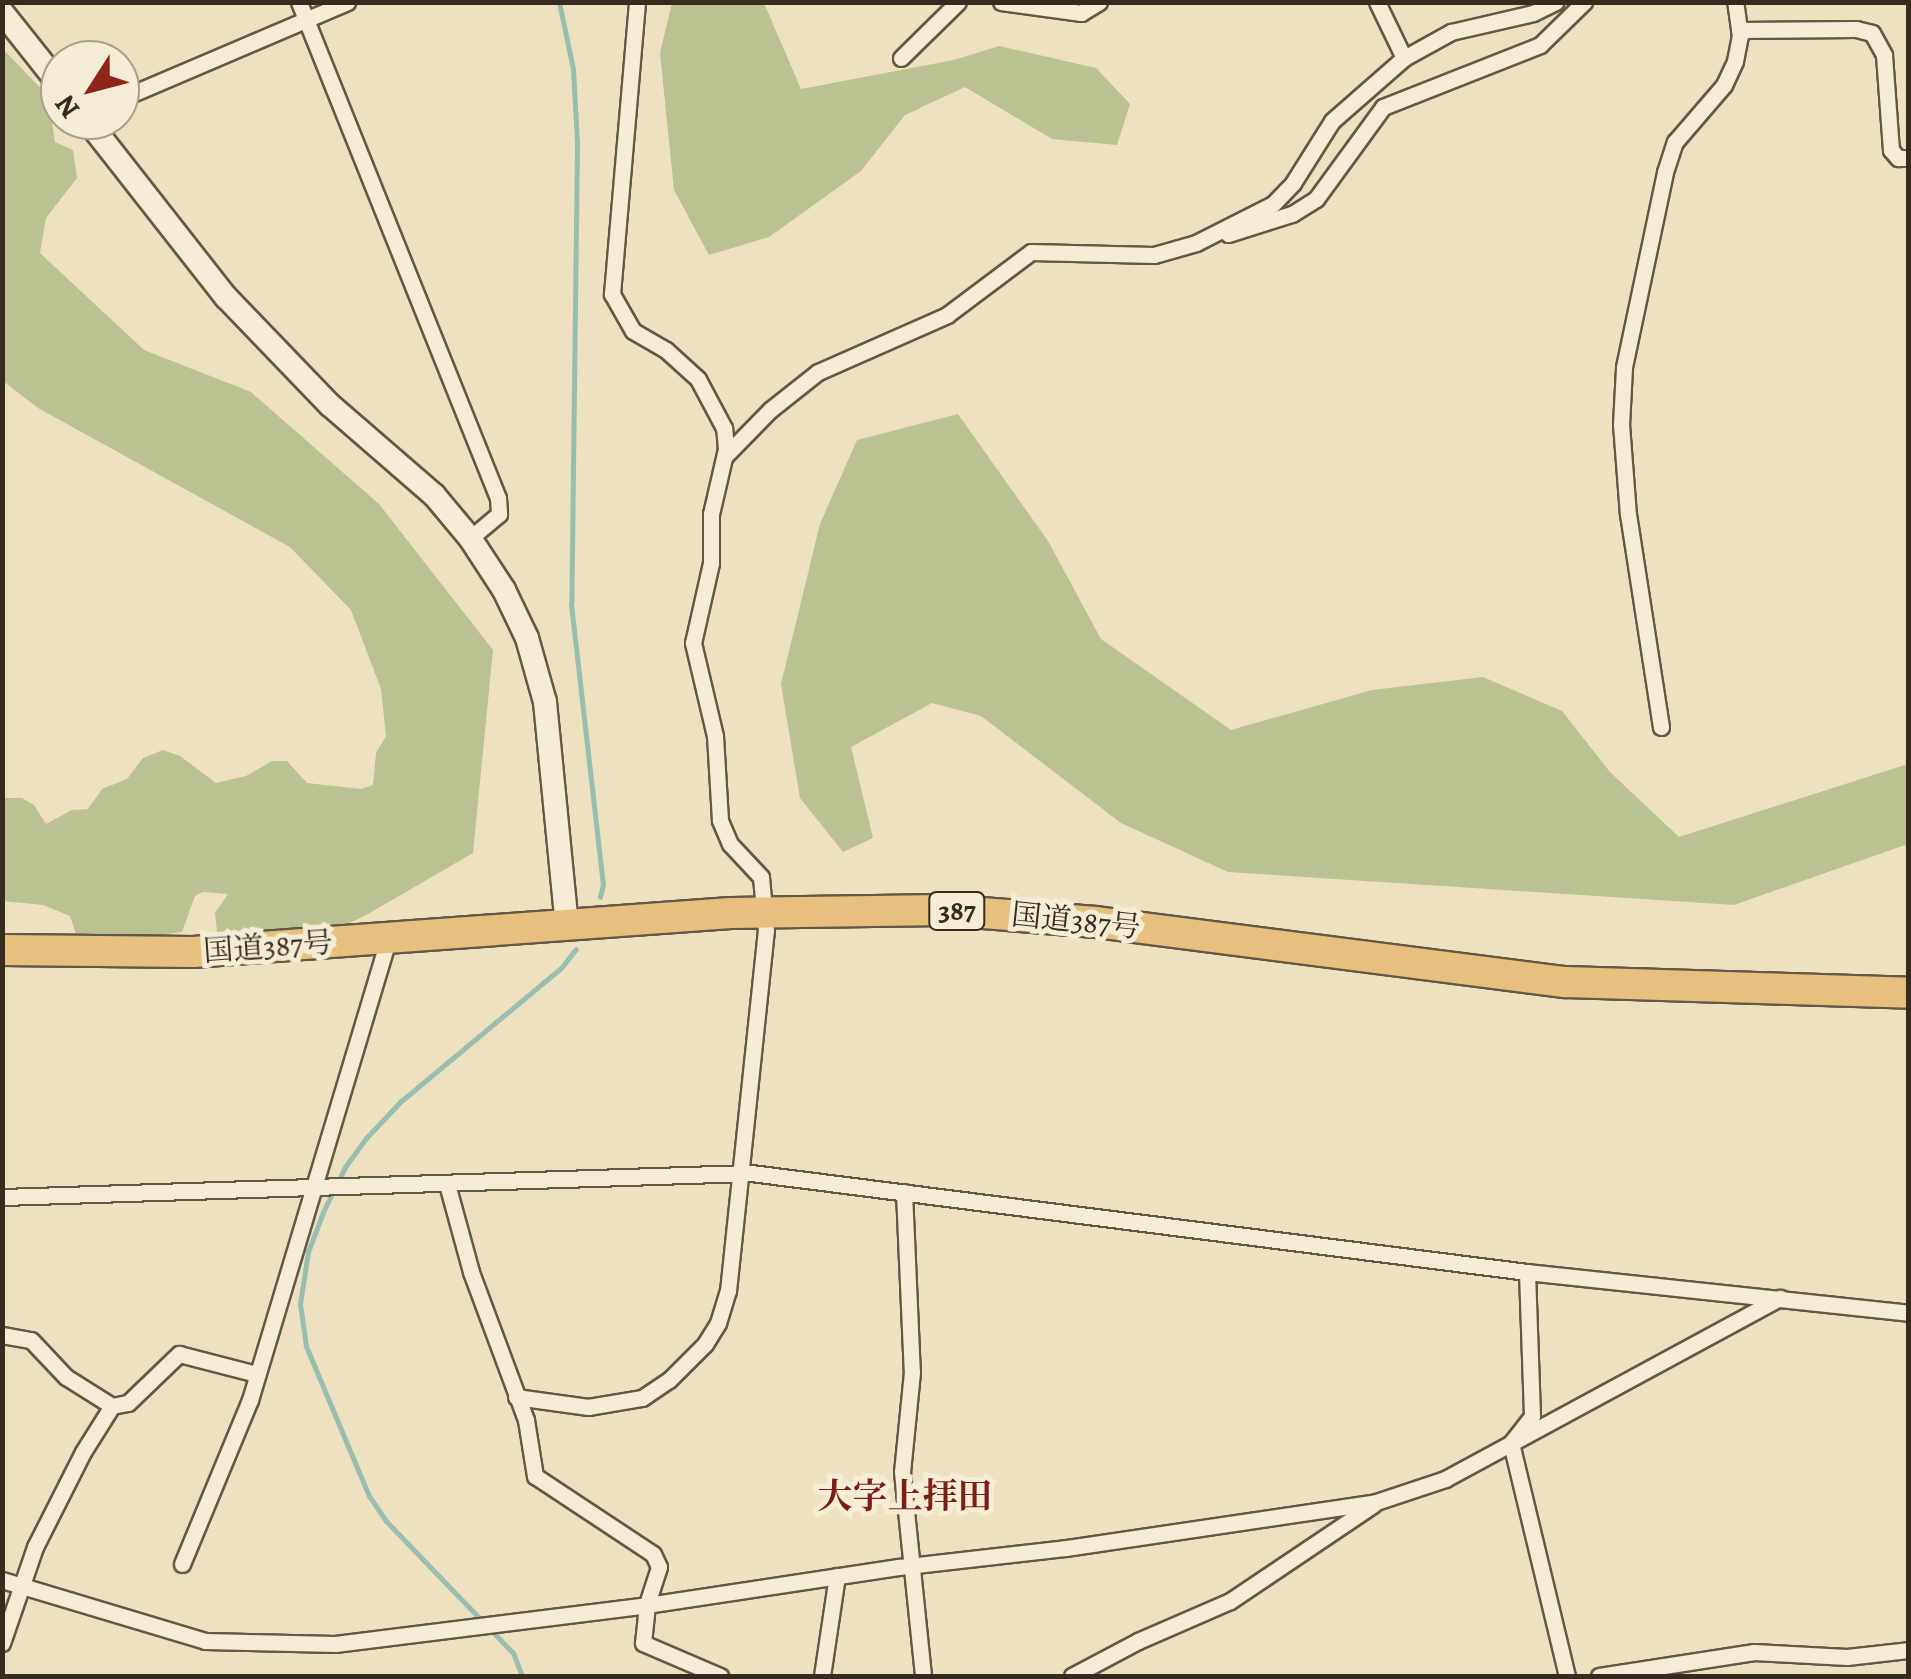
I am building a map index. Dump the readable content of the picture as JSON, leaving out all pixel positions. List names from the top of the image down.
{
  "streets": {
    "highway": ["387", "国道387号"]
  },
  "districts": ["大字上拝田"],
  "north": "bottom left"
}
